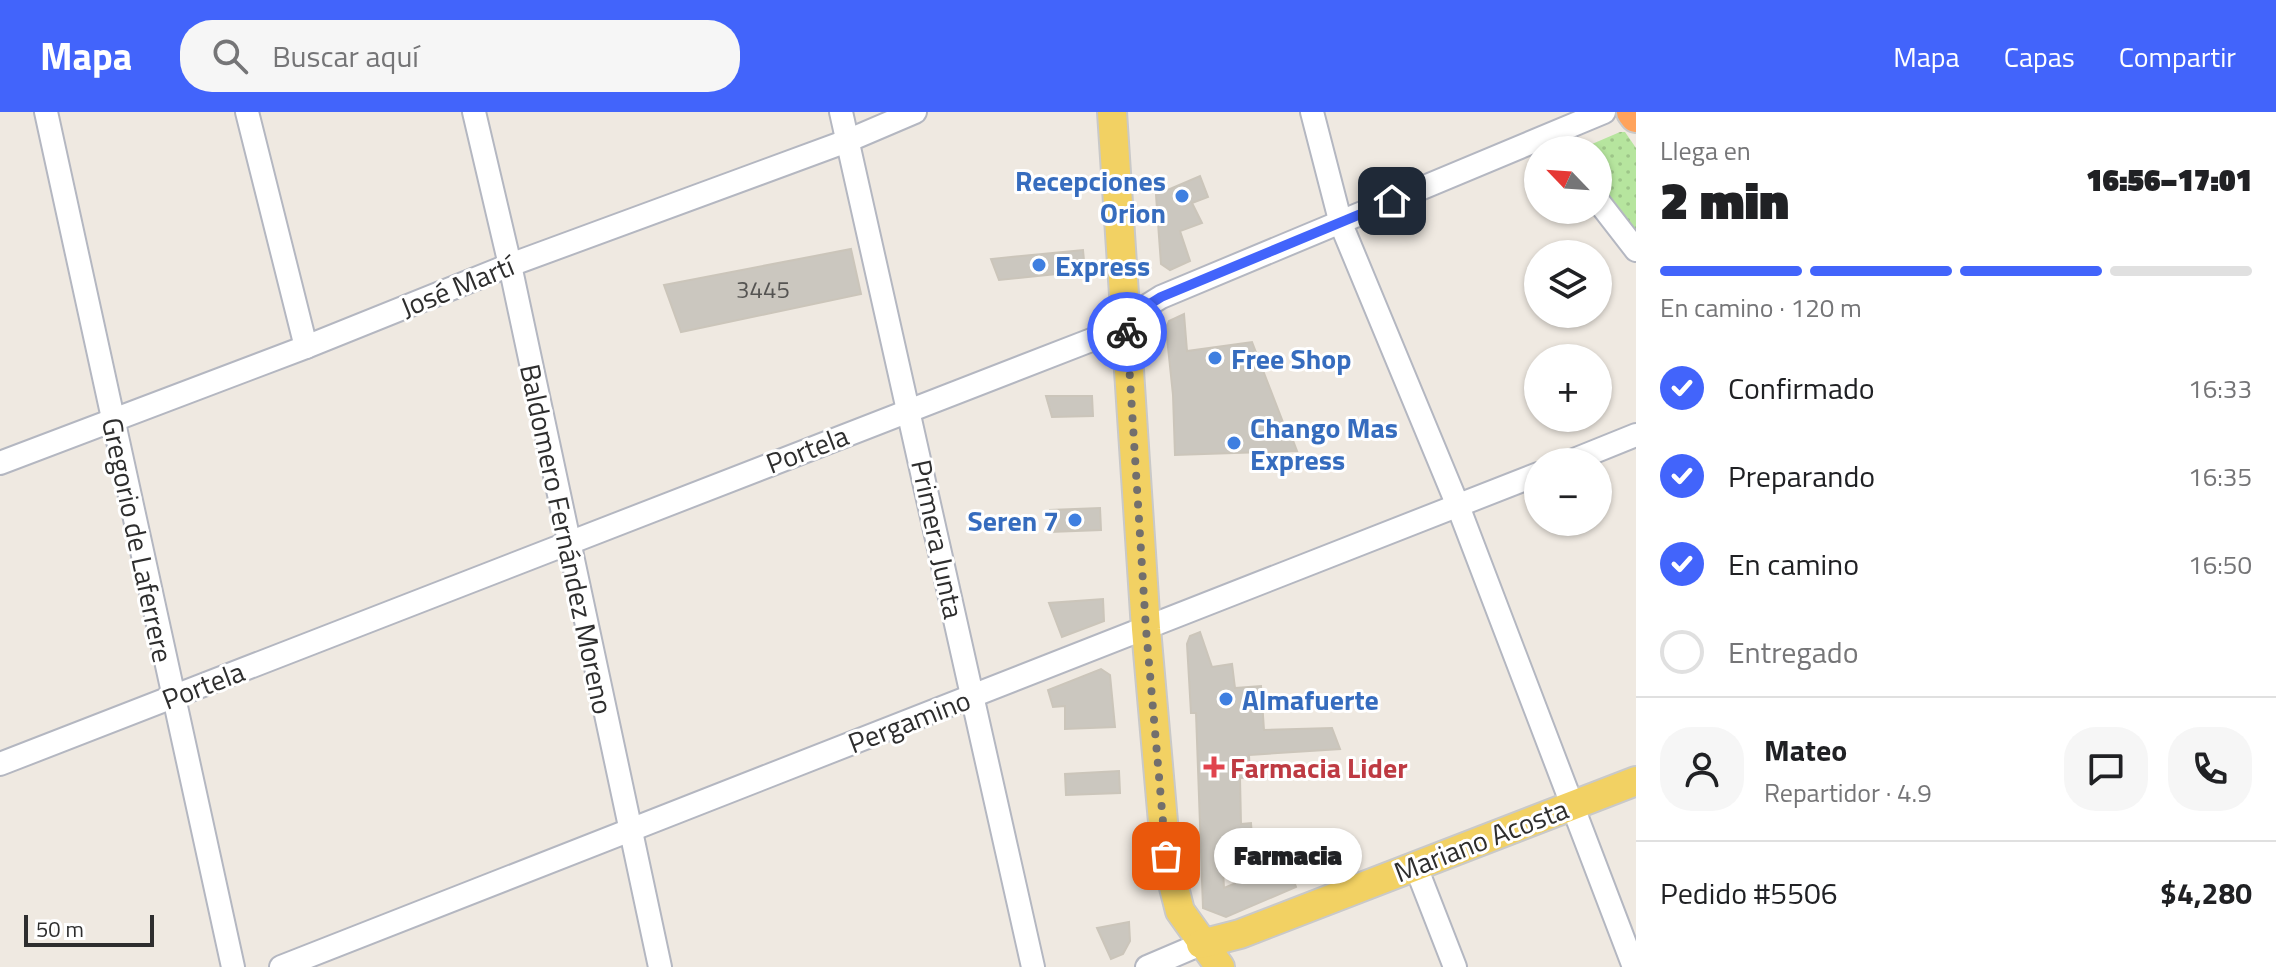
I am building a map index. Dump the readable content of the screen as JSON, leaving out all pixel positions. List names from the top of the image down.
{
  "streets": {
    "main road": ["Mariano Acosta"],
    "street": [
      "José Martí",
      "Portela",
      "Baldomero Fernández Moreno",
      "Primera Junta",
      "Gregorio de Laferrere",
      "Pergamino"
    ]
  },
  "crossings": [
    ["José Martí", "Baldomero Fernández Moreno"],
    ["José Martí", "Primera Junta"],
    ["José Martí", "Gregorio de Laferrere"],
    ["Portela", "Baldomero Fernández Moreno"],
    ["Portela", "Primera Junta"],
    ["Portela", "Gregorio de Laferrere"],
    ["Baldomero Fernández Moreno", "Pergamino"],
    ["Primera Junta", "Pergamino"]
  ],
  "places": {
    "other": [
      "Recepciones Orion",
      "Express",
      "Free Shop",
      "Chango Mas Express",
      "Seren 7",
      "Almafuerte",
      "Farmacia"
    ],
    "health": ["Farmacia Lider"]
  },
  "house_numbers": ["3445"],
  "scale_bar": "50 m",
  "north": "top left",
  "page": {
    "header": "Mapa",
    "search": "Buscar aquí",
    "nav": ["Mapa", "Capas", "Compartir"],
    "heading": ["2 min", "Llega en", "16:56–17:01"],
    "panel": [
      "Mateo",
      "Repartidor · 4.9",
      "Pedido #5506",
      "$4,280"
    ],
    "map_buttons": ["+", "−"],
    "bar": "En camino · 120 m",
    "list": [
      ["Confirmado", "16:33"],
      ["Preparando", "16:35"],
      ["En camino", "16:50"],
      "Entregado"
    ],
    "bubble": "Farmacia",
    "scale": "50 m"
  }
}
